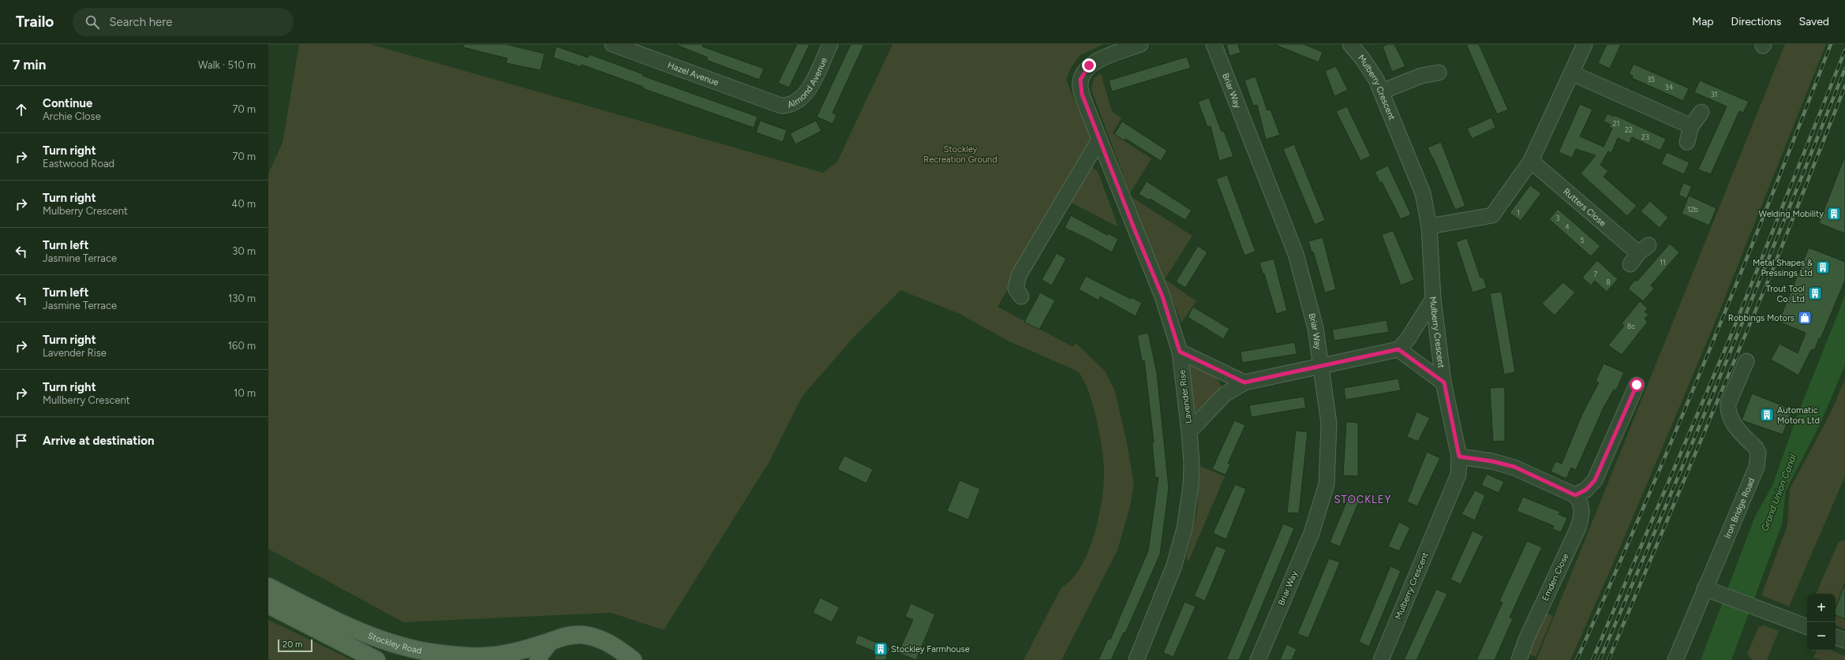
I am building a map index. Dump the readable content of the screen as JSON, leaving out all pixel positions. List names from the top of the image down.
{
  "streets": {
    "main road": ["Stockley Road"],
    "street": [
      "Hazel Avenue",
      "Almond Avenue",
      "Mulberry Crescent",
      "Briar Way",
      "Rutters Close",
      "Lavender Rise",
      "Iron Bridge Road",
      "Emden Close"
    ]
  },
  "crossings": [
    ["Hazel Avenue", "Almond Avenue"]
  ],
  "districts": ["STOCKLEY"],
  "water": ["Grand Union Canal"],
  "parks": ["Stockley Recreation Ground"],
  "places": {
    "building": [
      "Welding Mobility",
      "Metal Shapes & Pressings Ltd",
      "Trout Tool Co. Ltd",
      "Automatic Motors Ltd",
      "Stockley Farmhouse"
    ],
    "shop": ["Robbings Motors"]
  },
  "house_numbers": [
    "35",
    "34",
    "31",
    "21",
    "22",
    "23",
    "12b",
    "1",
    "3",
    "4",
    "5",
    "11",
    "7",
    "8",
    "8c"
  ],
  "scale_bar": "20 m",
  "page": {
    "header": "Trailo",
    "search": "Search here",
    "nav": ["Map", "Directions", "Saved"],
    "heading": ["7 min", "Walk · 510 m"],
    "list": [
      ["Continue", "Archie Close", "70 m"],
      ["Turn right", "Eastwood Road", "70 m"],
      ["Turn right", "Mulberry Crescent", "40 m"],
      ["Turn left", "Jasmine Terrace", "30 m"],
      ["Turn left", "Jasmine Terrace", "130 m"],
      ["Turn right", "Lavender Rise", "160 m"],
      ["Turn right", "Mullberry Crescent", "10 m"],
      "Arrive at destination"
    ],
    "map_buttons": ["+", "−"],
    "scale": "20 m"
  }
}
